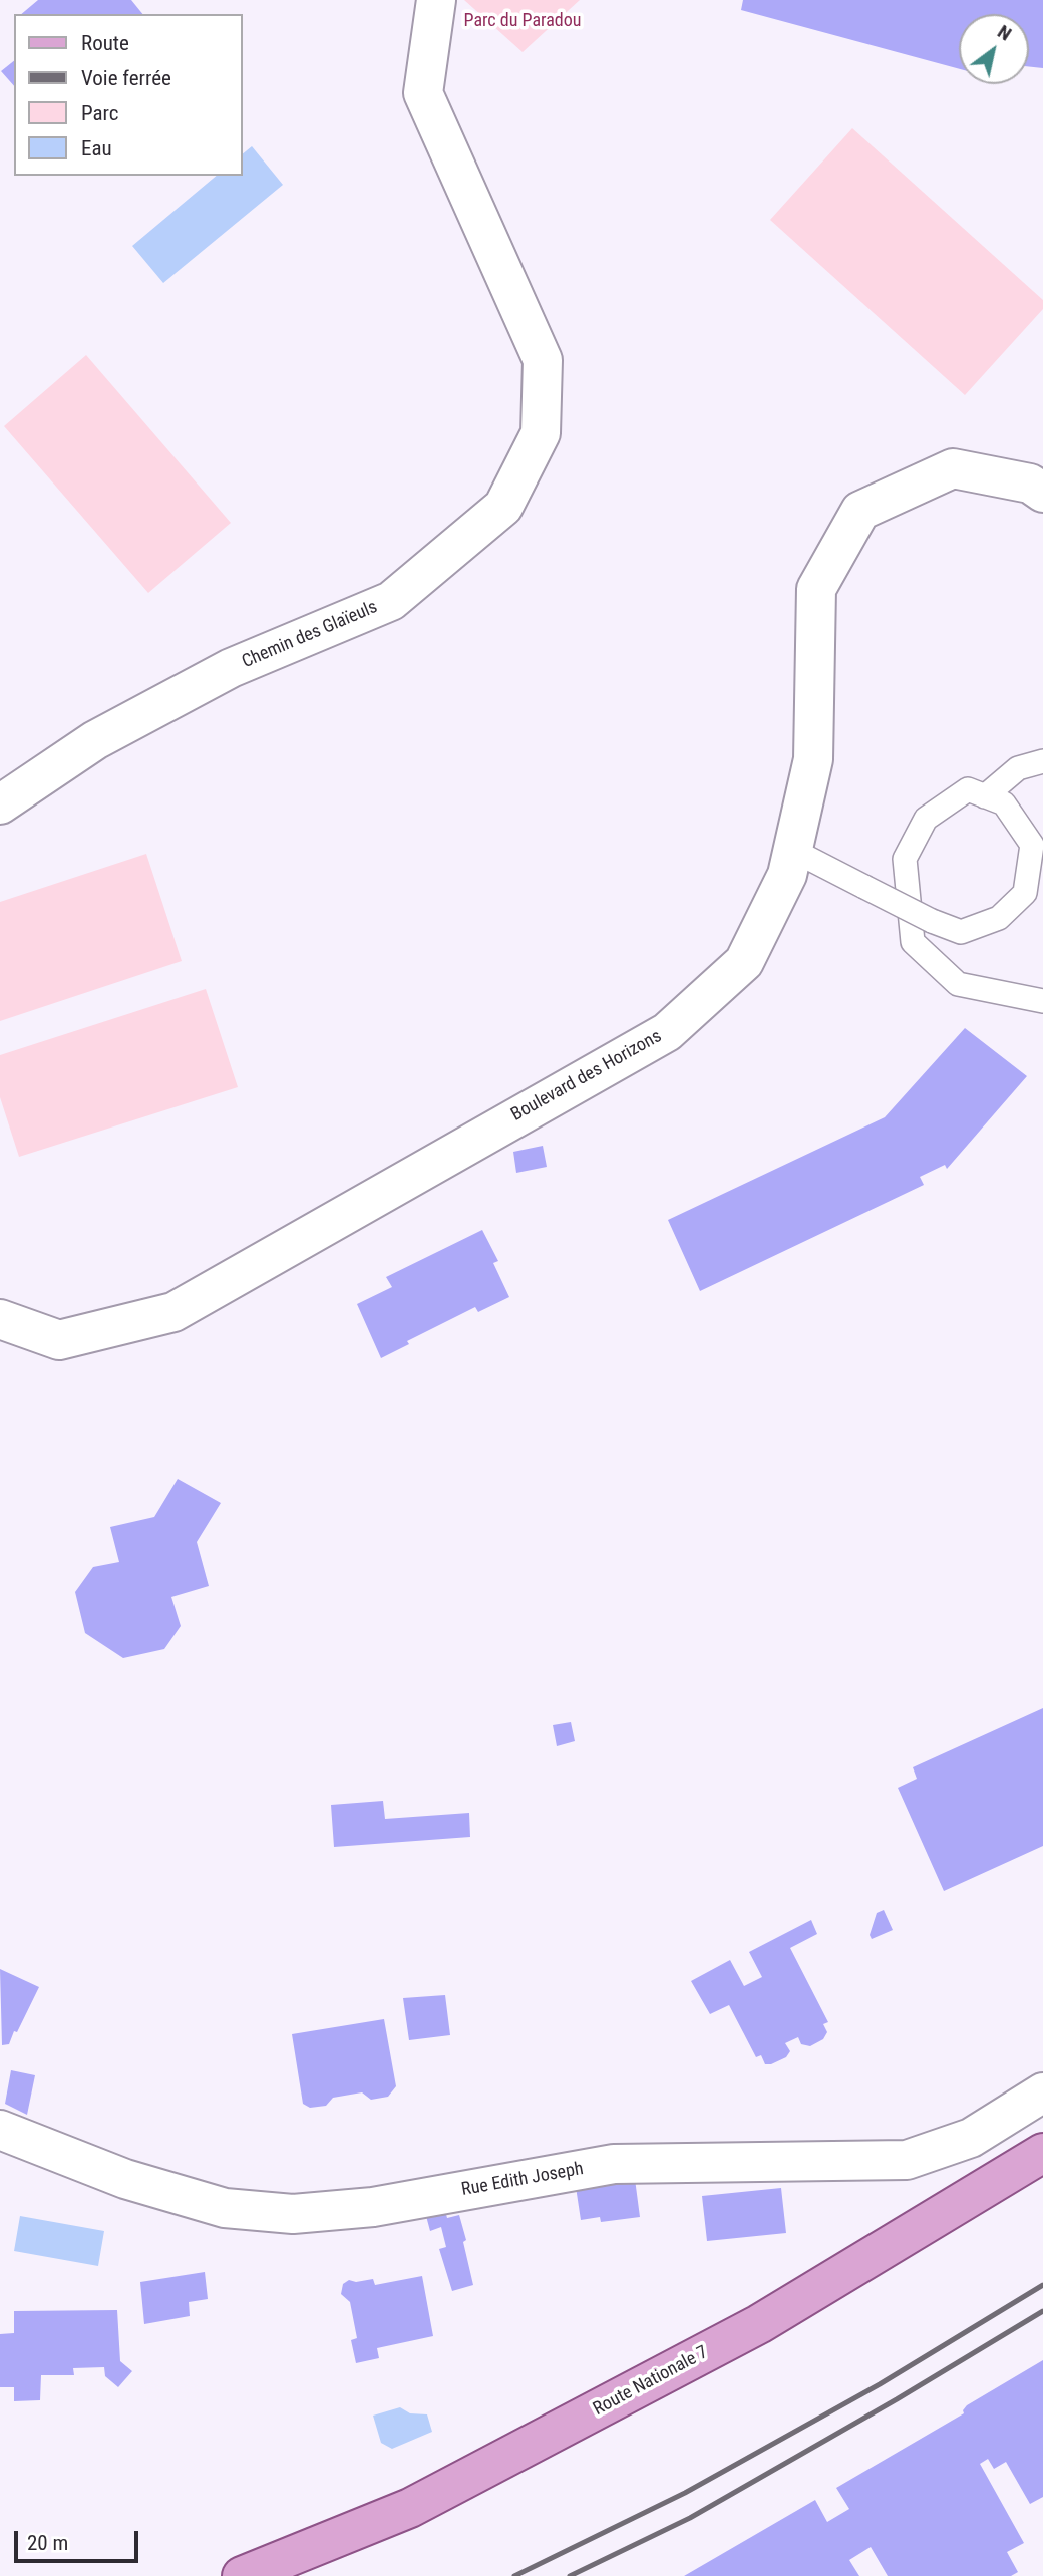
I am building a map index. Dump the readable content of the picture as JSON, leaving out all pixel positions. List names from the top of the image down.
{
  "streets": {
    "main road": ["Route Nationale 7"],
    "street": ["Chemin des Glaïeuls", "Boulevard des Horizons", "Rue Edith Joseph"]
  },
  "parks": ["Parc du Paradou"],
  "legend": [
    "Route",
    "Voie ferrée",
    "Parc",
    "Eau"
  ],
  "scale_bar": "20 m",
  "north": "top right"
}
